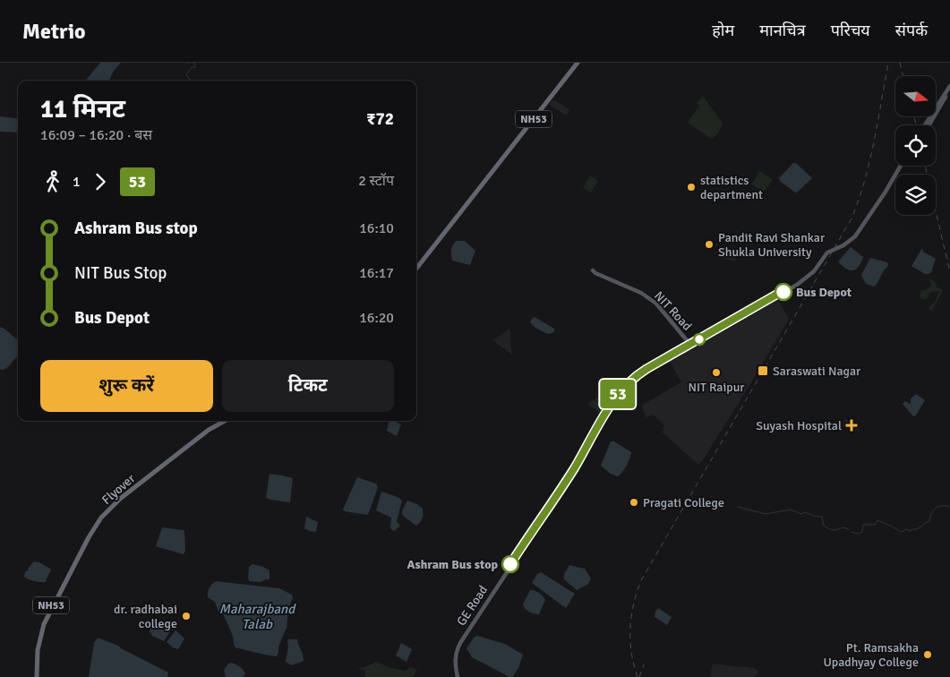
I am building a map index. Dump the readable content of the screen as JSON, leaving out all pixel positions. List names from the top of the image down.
{
  "streets": {
    "highway": ["NH53", "Flyover"],
    "main road": ["NIT Road", "GE Road"]
  },
  "crossings": [
    ["NH53", "Flyover"],
    ["NIT Road", "GE Road"]
  ],
  "water": ["Maharajband Talab"],
  "places": {
    "other": [
      "statistics department",
      "Pandit Ravi Shankar Shukla University",
      "Bus Depot",
      "NIT Raipur",
      "Pragati College",
      "Ashram Bus stop",
      "dr. radhabai college",
      "Pt. Ramsakha Upadhyay College"
    ],
    "transit": ["Saraswati Nagar"],
    "health": ["Suyash Hospital"]
  },
  "lines": ["bus line 53"],
  "north": "right",
  "page": {
    "header": "Metrio",
    "nav": [
      "होम",
      "मानचित्र",
      "परिचय",
      "संपर्क"
    ],
    "on_map": "53",
    "heading": ["11 मिनट", "16:09 – 16:20 · बस", "₹72"],
    "legs": ["1", "53", "2 स्टॉप"],
    "list": [
      {
        "name": "Ashram Bus stop",
        "value": "16:10"
      },
      {
        "name": "NIT Bus Stop",
        "value": "16:17"
      },
      {
        "name": "Bus Depot",
        "value": "16:20"
      }
    ],
    "buttons": ["शुरू करें", "टिकट"]
  }
}
